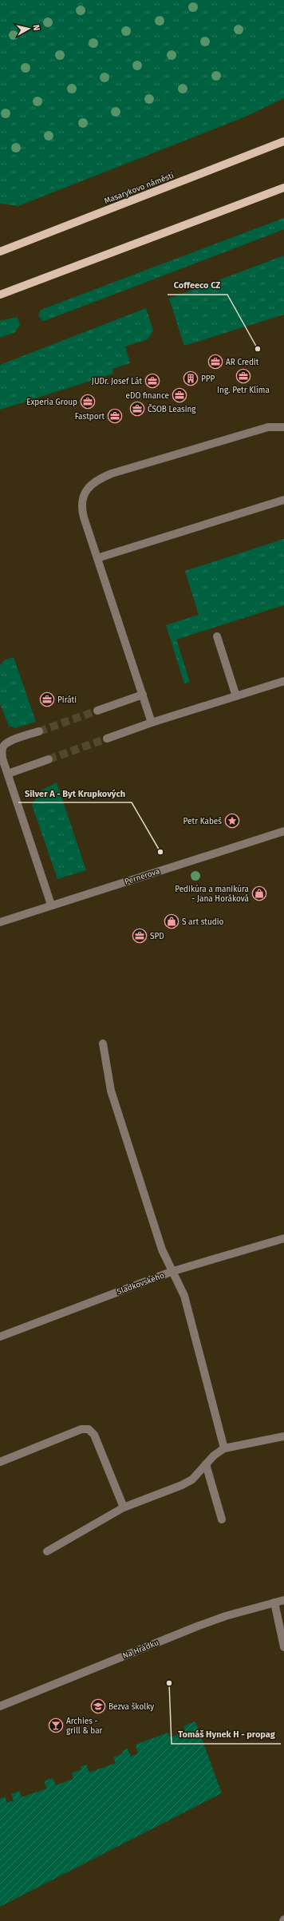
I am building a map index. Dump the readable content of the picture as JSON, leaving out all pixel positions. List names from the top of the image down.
{
  "streets": {
    "main road": ["Masarykovo náměstí"],
    "street": ["Pernerova", "Sladkovského", "Na Hrádku"]
  },
  "places": {
    "other": ["Coffeeco CZ", "Silver A - Byt Krupkových", "Tomáš Hynek H - propag"],
    "office": [
      "AR Credit",
      "Ing. Petr Klíma",
      "JUDr. Josef Lát",
      "eDO finance",
      "Experia Group",
      "ČSOB Leasing",
      "Fastport",
      "Piráti",
      "SPD"
    ],
    "building": ["PPP"],
    "place": ["Petr Kabeš"],
    "shop": ["Pedikúra a manikúra - Jana Horáková", "S art studio"],
    "school or university": ["Bezva školky"],
    "bar": ["Archies - grill & bar"]
  },
  "north": "right"
}
